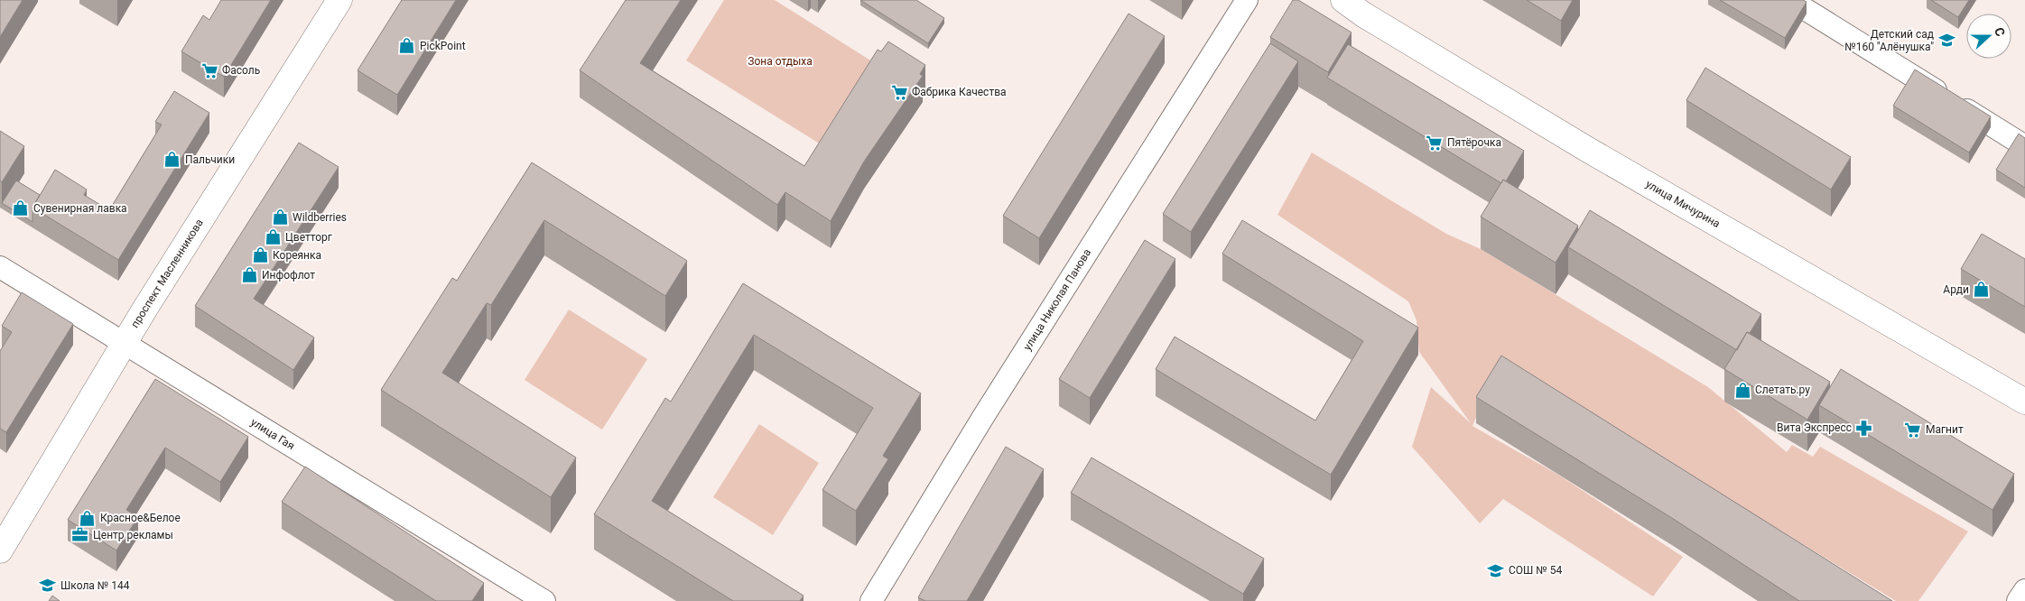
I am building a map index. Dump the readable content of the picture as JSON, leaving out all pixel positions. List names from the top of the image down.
{
  "streets": {
    "main road": ["улица Мичурина", "проспект Масленникова"],
    "street": ["улица Николая Панова", "улица Гая"]
  },
  "crossings": [
    ["проспект Масленникова", "улица Гая"]
  ],
  "parks": ["Зона отдыха"],
  "places": {
    "school or university": ["Детский сад №160 \"Алёнушка\"", "СОШ № 54", "Школа № 144"],
    "shop": [
      "PickPoint",
      "Пальчики",
      "Сувенирная лавка",
      "Wildberries",
      "Цветторг",
      "Кореянка",
      "Инфофлот",
      "Арди",
      "Слетать.ру",
      "Красное&Белое"
    ],
    "supermarket": [
      "Фасоль",
      "Фабрика Качества",
      "Пятёрочка",
      "Магнит"
    ],
    "pharmacy": ["Вита Экспресс"],
    "office": ["Центр рекламы"]
  },
  "north": "right"
}
